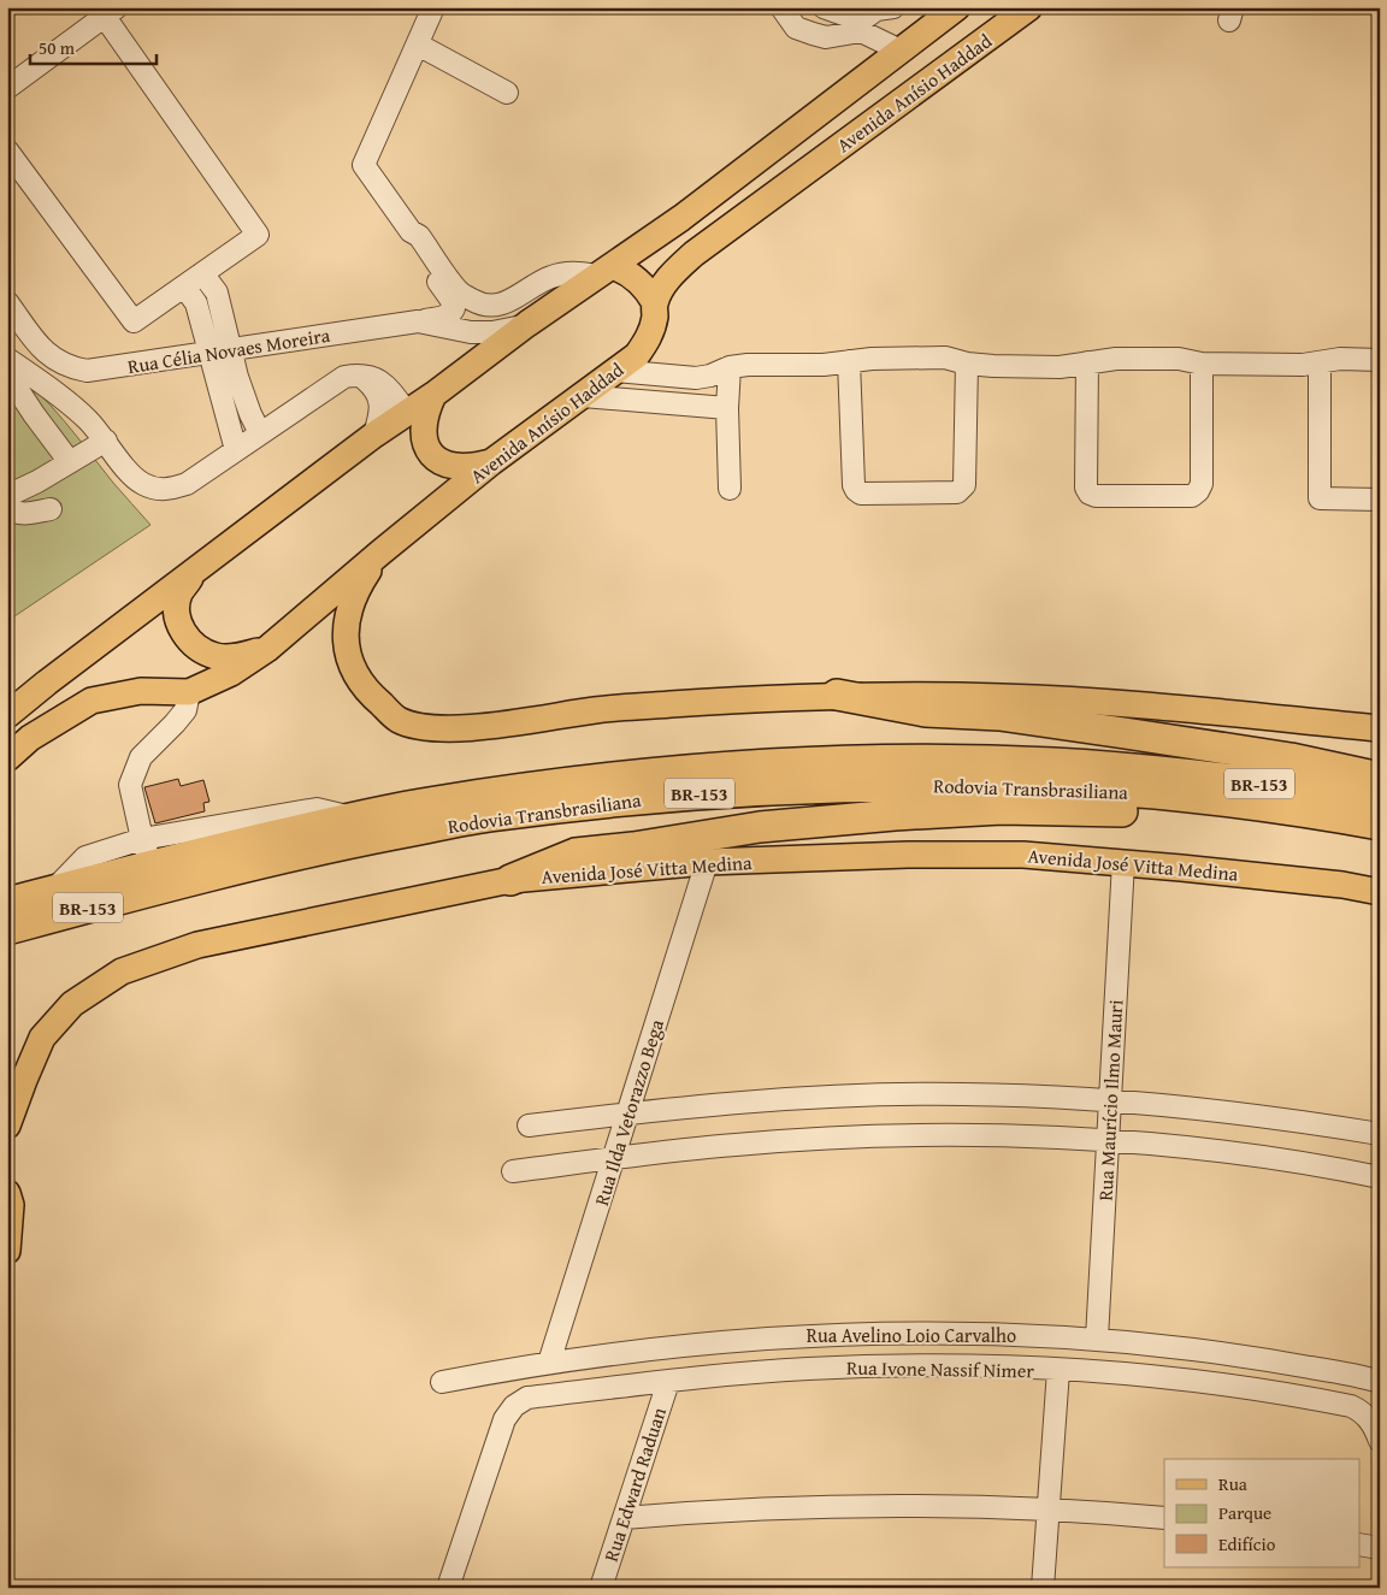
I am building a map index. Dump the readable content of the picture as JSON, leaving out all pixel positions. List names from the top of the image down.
{
  "streets": {
    "highway": ["BR-153", "Rodovia Transbrasiliana"],
    "main road": ["Avenida Anísio Haddad", "Avenida José Vitta Medina"],
    "street": [
      "Rua Célia Novaes Moreira",
      "Rua Maurício Ilmo Mauri",
      "Rua Ilda Vetorazzo Bega",
      "Rua Avelino Loio Carvalho",
      "Rua Ivone Nassif Nimer",
      "Rua Edward Raduan"
    ]
  },
  "crossings": [
    ["Avenida Anísio Haddad", "Rua Célia Novaes Moreira"],
    ["Avenida José Vitta Medina", "Rua Maurício Ilmo Mauri"],
    ["Avenida José Vitta Medina", "Rua Ilda Vetorazzo Bega"],
    ["Rua Maurício Ilmo Mauri", "Rua Avelino Loio Carvalho"],
    ["Rua Ilda Vetorazzo Bega", "Rua Avelino Loio Carvalho"],
    ["Rua Ivone Nassif Nimer", "Rua Edward Raduan"]
  ],
  "legend": ["Rua", "Parque", "Edifício"],
  "scale_bar": "50 m"
}
